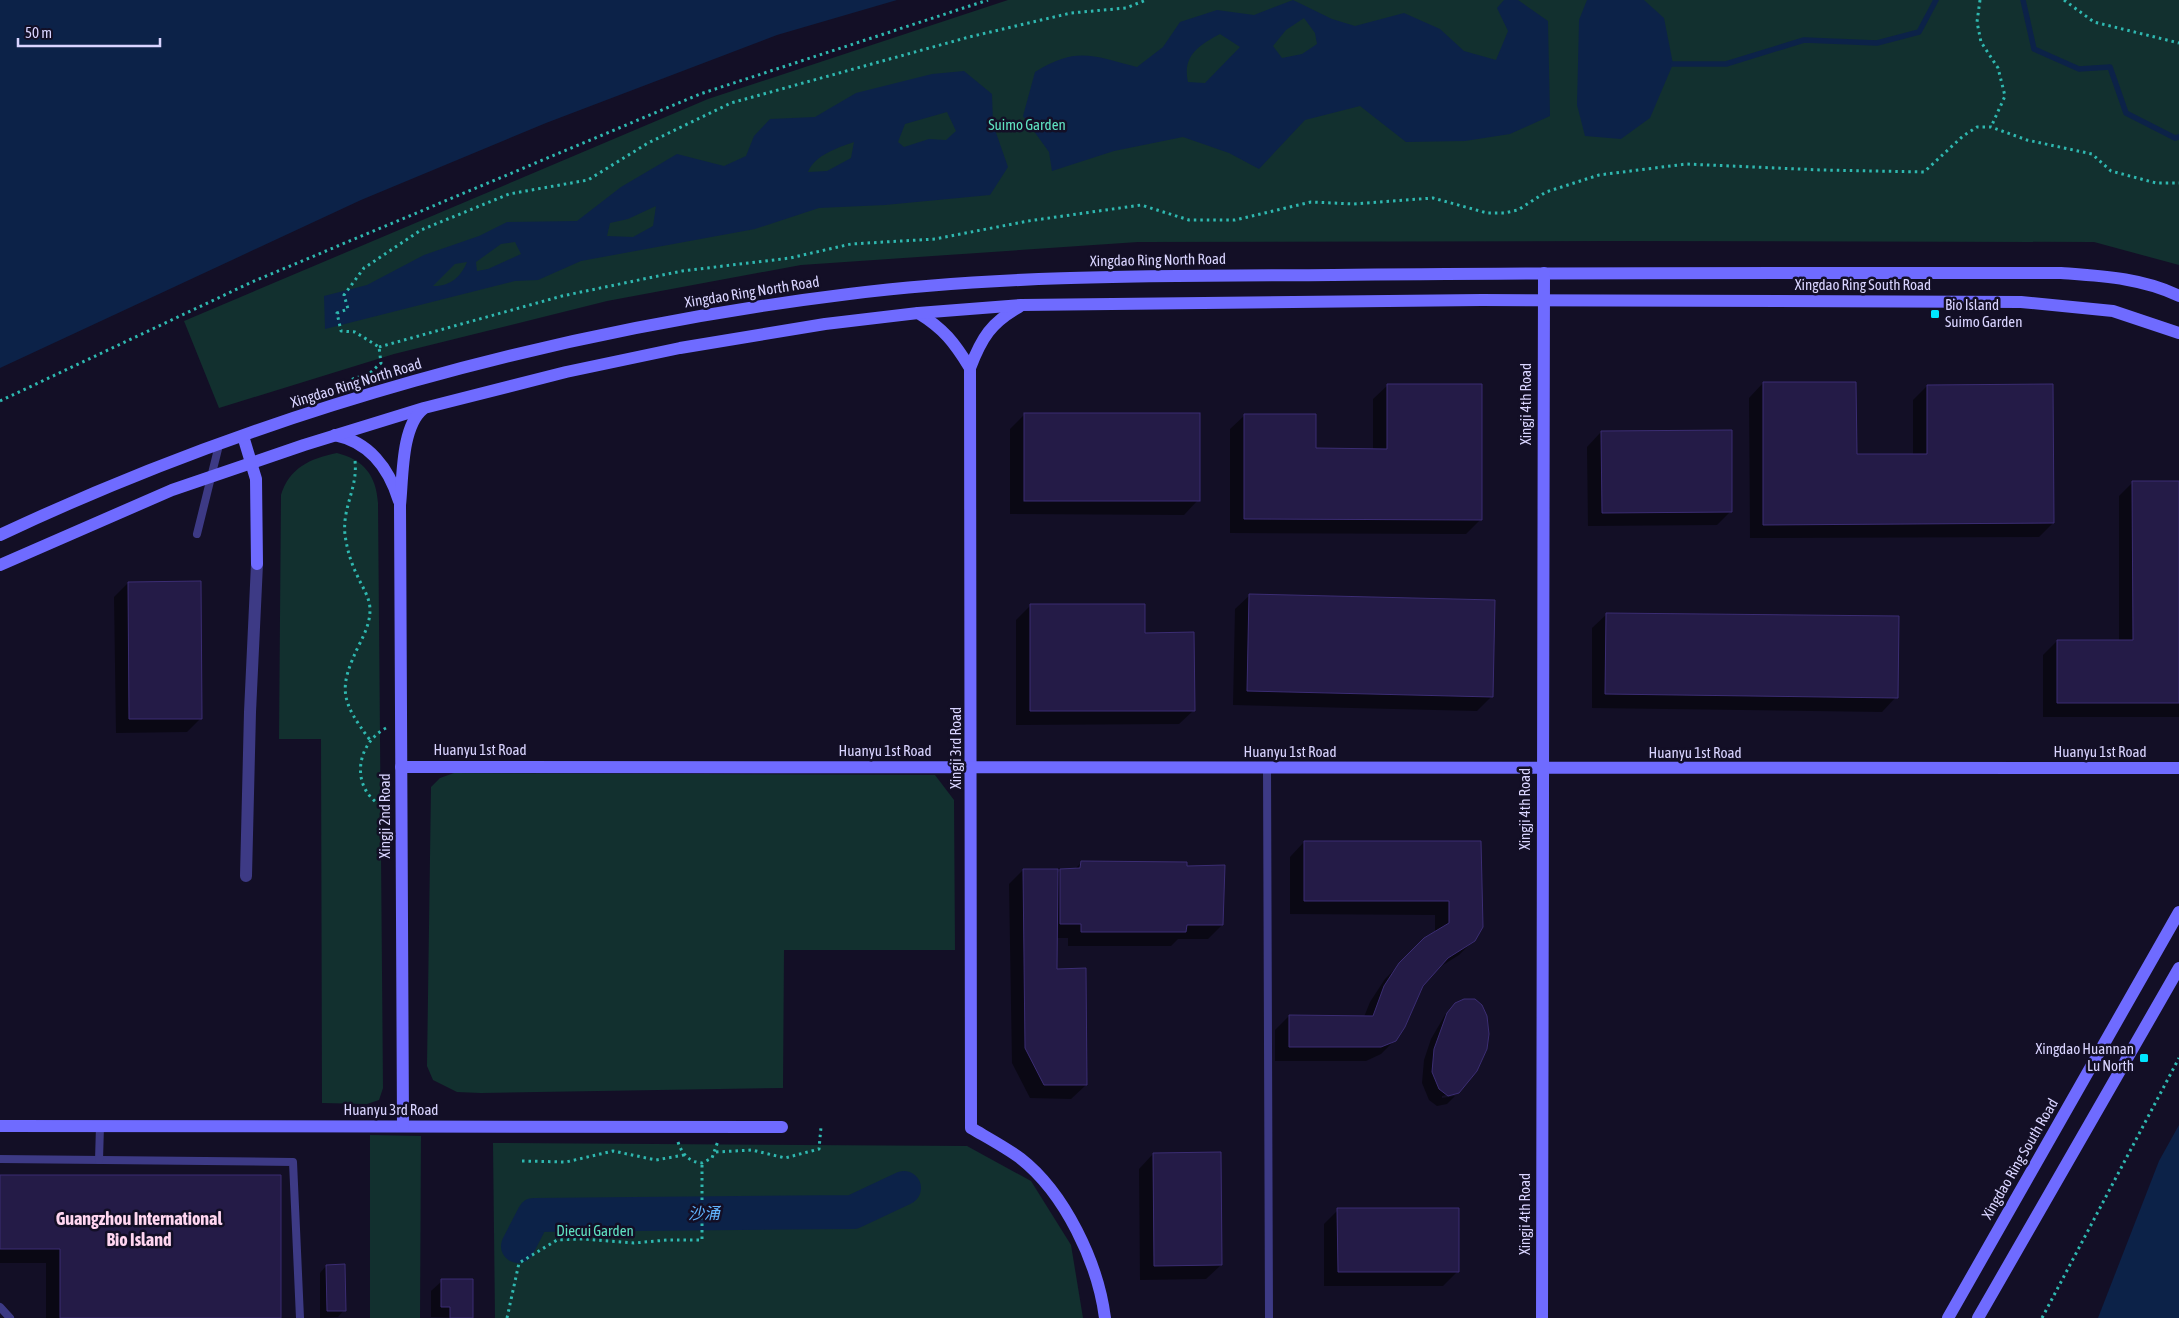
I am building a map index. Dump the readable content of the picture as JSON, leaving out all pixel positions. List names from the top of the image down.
{
  "streets": {
    "street": [
      "Xingdao Ring North Road",
      "Xingdao Ring South Road",
      "Xingji 4th Road",
      "Xingji 3rd Road",
      "Huanyu 1st Road",
      "Xingji 2nd Road",
      "Huanyu 3rd Road"
    ]
  },
  "crossings": [
    ["Xingdao Ring North Road", "Xingdao Ring South Road"],
    ["Xingdao Ring North Road", "Xingji 4th Road"],
    ["Xingdao Ring South Road", "Xingji 4th Road"],
    ["Xingji 4th Road", "Huanyu 1st Road"],
    ["Xingji 3rd Road", "Huanyu 1st Road"],
    ["Huanyu 1st Road", "Xingji 2nd Road"],
    ["Xingji 2nd Road", "Huanyu 3rd Road"]
  ],
  "districts": ["Guangzhou International Bio Island"],
  "water": ["沙涌"],
  "parks": ["Suimo Garden", "Diecui Garden"],
  "places": {
    "transit": ["Bio Island Suimo Garden", "Xingdao Huannan Lu North"]
  },
  "scale_bar": "50 m"
}
